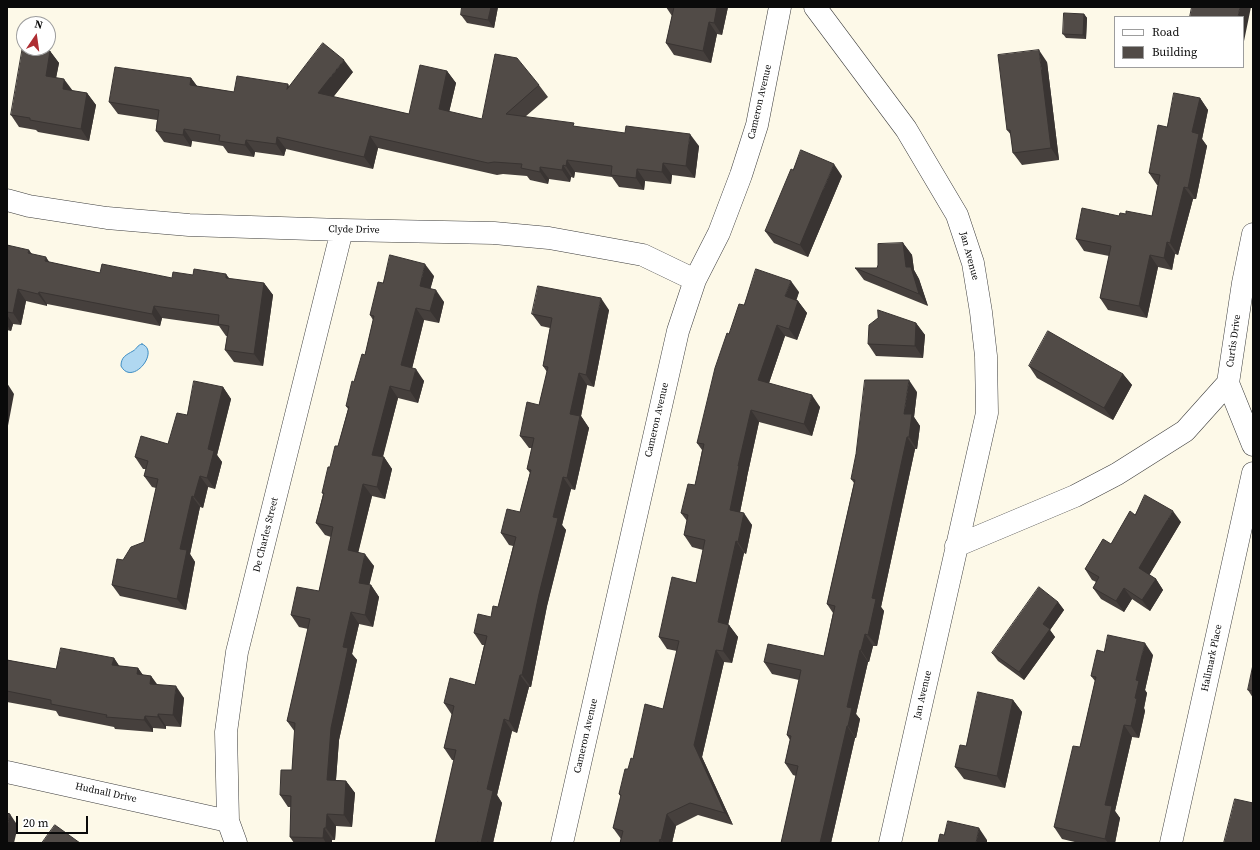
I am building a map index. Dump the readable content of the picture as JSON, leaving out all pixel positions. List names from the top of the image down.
{
  "streets": {
    "street": [
      "Cameron Avenue",
      "Clyde Drive",
      "Jan Avenue",
      "Curtis Drive",
      "De Charles Street",
      "Hallmark Place",
      "Hudnall Drive"
    ]
  },
  "crossings": [
    ["Cameron Avenue", "Clyde Drive"],
    ["Clyde Drive", "De Charles Street"],
    ["De Charles Street", "Hudnall Drive"]
  ],
  "legend": ["Road", "Building"],
  "scale_bar": "20 m",
  "north": "top"
}
